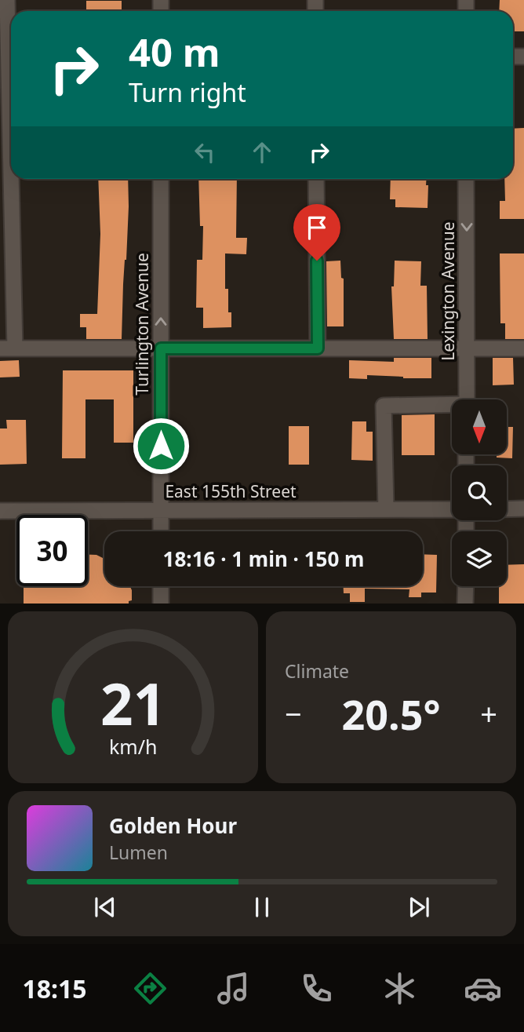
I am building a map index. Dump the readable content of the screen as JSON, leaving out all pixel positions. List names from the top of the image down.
{
  "streets": {
    "street": ["Lexington Avenue", "Turlington Avenue", "East 155th Street"]
  },
  "crossings": [
    ["Turlington Avenue", "East 155th Street"]
  ],
  "one_way": ["Lexington Avenue", "Turlington Avenue"],
  "north": "bottom",
  "page": {
    "turn": ["40 m", "Turn right"],
    "limit": "30",
    "trip": "18:16 · 1 min · 150 m",
    "tile": "Climate",
    "heat": ["−", "20.5°", "+"],
    "song": ["Golden Hour", "Lumen"],
    "tabs": "18:15",
    "gauge": ["21", "km/h"]
  }
}
